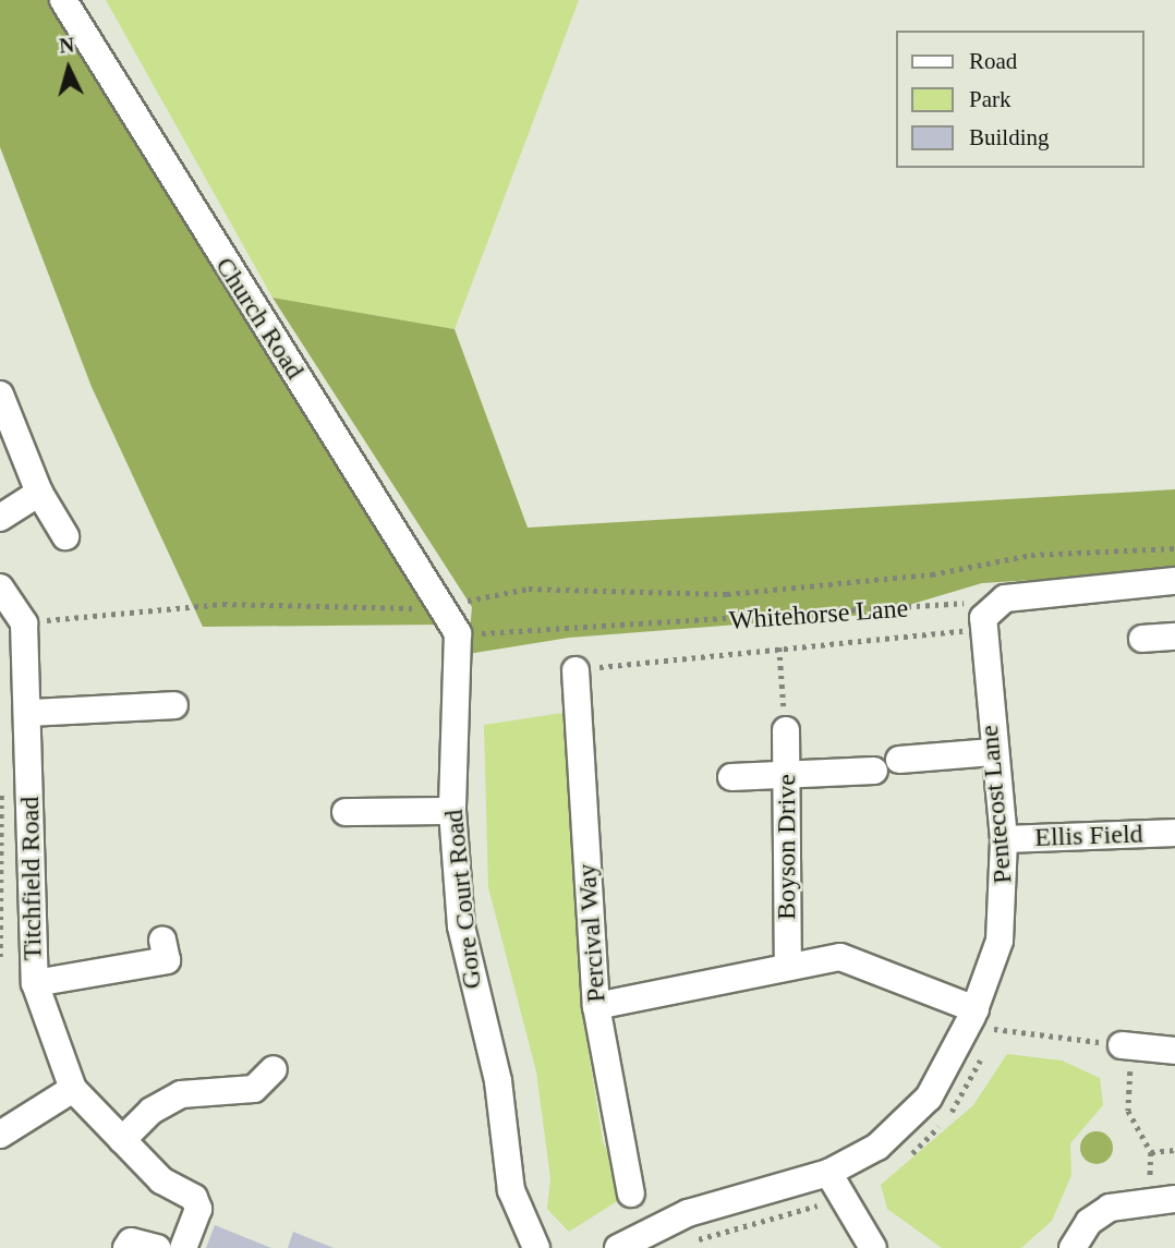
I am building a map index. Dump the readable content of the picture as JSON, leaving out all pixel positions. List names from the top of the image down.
{
  "streets": {
    "street": [
      "Church Road",
      "Pentecost Lane",
      "Ellis Field",
      "Boyson Drive",
      "Titchfield Road",
      "Gore Court Road",
      "Percival Way"
    ],
    "path": ["Whitehorse Lane"]
  },
  "crossings": [
    ["Church Road", "Whitehorse Lane"],
    ["Church Road", "Gore Court Road"],
    ["Whitehorse Lane", "Pentecost Lane"],
    ["Whitehorse Lane", "Titchfield Road"],
    ["Whitehorse Lane", "Gore Court Road"],
    ["Pentecost Lane", "Ellis Field"]
  ],
  "legend": ["Road", "Park", "Building"],
  "north": "top"
}
